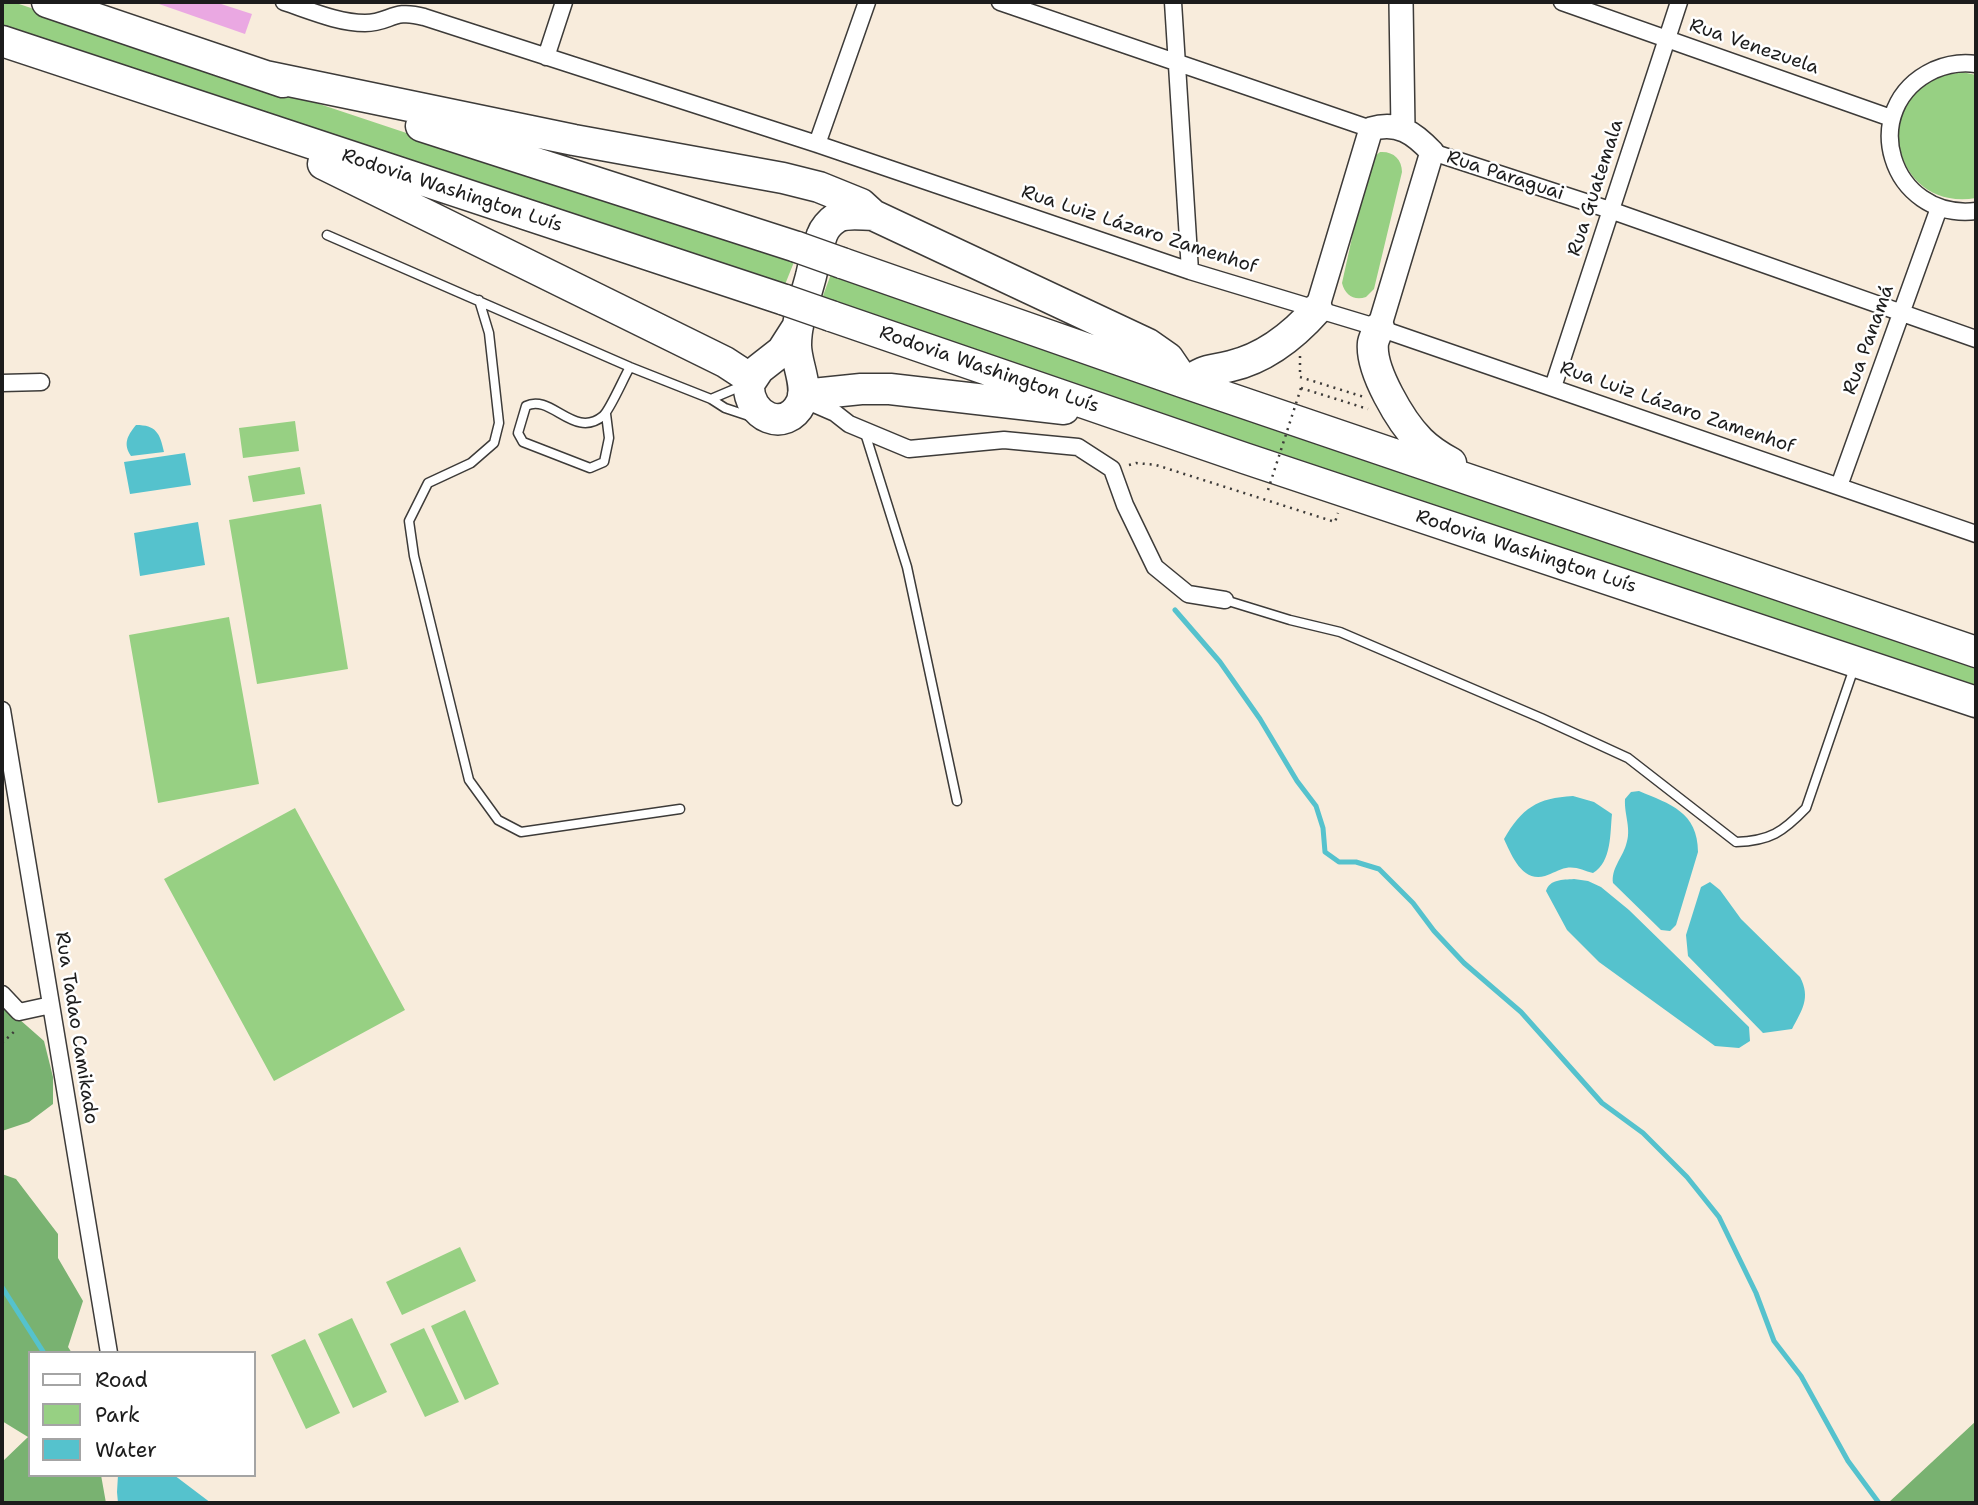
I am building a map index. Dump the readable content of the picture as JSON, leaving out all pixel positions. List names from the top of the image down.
{
  "streets": {
    "highway": ["Rodovia Washington Luís"],
    "street": [
      "Rua Venezuela",
      "Rua Paraguai",
      "Rua Guatemala",
      "Rua Luiz Lázaro Zamenhof",
      "Rua Panamá",
      "Rua Tadao Camikado"
    ]
  },
  "crossings": [
    ["Rua Venezuela", "Rua Guatemala"],
    ["Rua Paraguai", "Rua Guatemala"],
    ["Rua Paraguai", "Rua Panamá"],
    ["Rua Guatemala", "Rua Luiz Lázaro Zamenhof"],
    ["Rua Luiz Lázaro Zamenhof", "Rua Panamá"]
  ],
  "legend": ["Road", "Park", "Water"]
}
